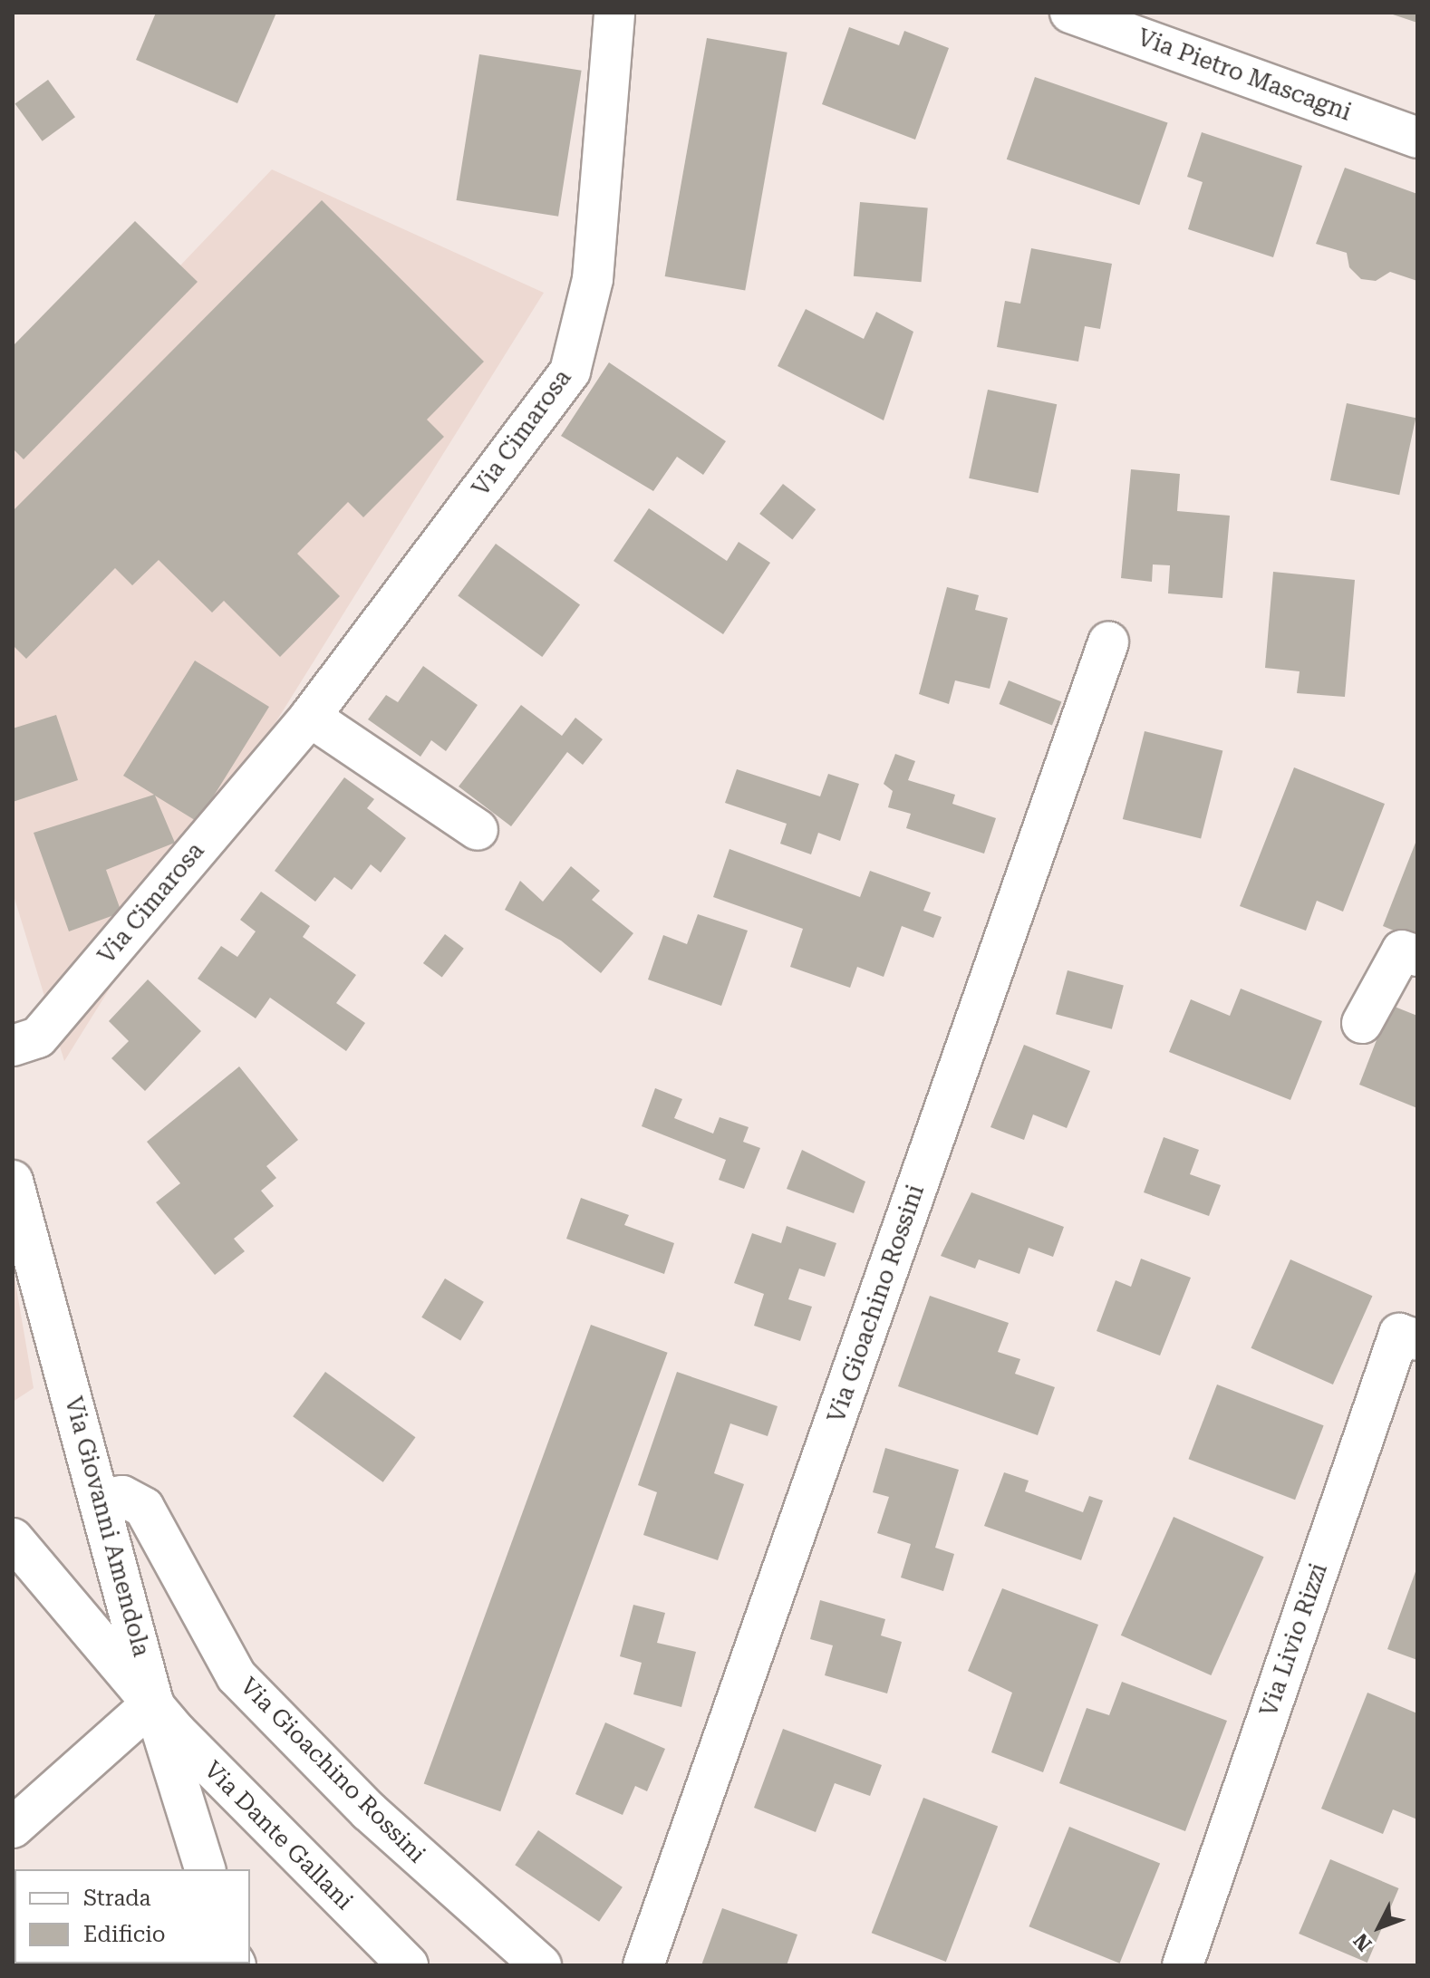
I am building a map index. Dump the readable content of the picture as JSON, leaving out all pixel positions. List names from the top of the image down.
{
  "streets": {
    "street": [
      "Via Pietro Mascagni",
      "Via Cimarosa",
      "Via Gioachino Rossini",
      "Via Giovanni Amendola",
      "Via Livio Rizzi",
      "Via Dante Gallani"
    ]
  },
  "crossings": [
    ["Via Gioachino Rossini", "Via Giovanni Amendola"],
    ["Via Giovanni Amendola", "Via Dante Gallani"]
  ],
  "legend": ["Strada", "Edificio"],
  "north": "bottom left"
}
